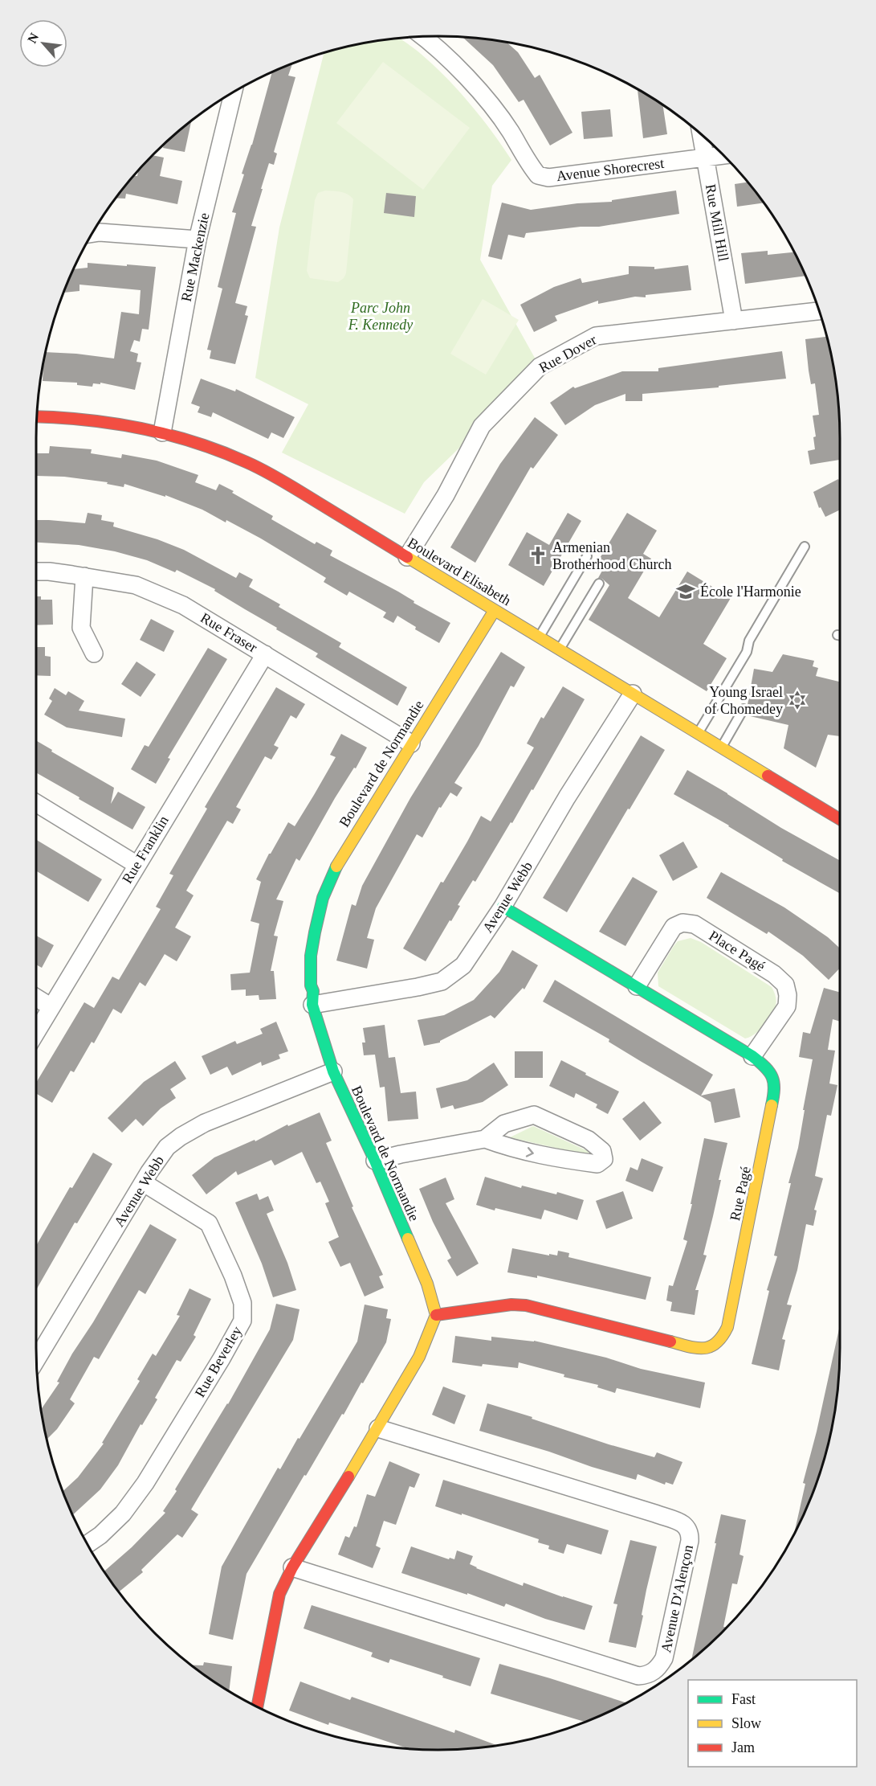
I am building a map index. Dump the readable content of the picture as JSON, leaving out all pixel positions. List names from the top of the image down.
{
  "streets": {
    "street": [
      "Avenue Shorecrest",
      "Rue Mill Hill",
      "Rue Mackenzie",
      "Rue Dover",
      "Boulevard Elisabeth",
      "Rue Fraser",
      "Boulevard de Normandie",
      "Rue Franklin",
      "Avenue Webb",
      "Place Pagé",
      "Rue Pagé",
      "Rue Beverley",
      "Avenue D'Alençon"
    ]
  },
  "crossings": [
    ["Avenue Shorecrest", "Rue Mill Hill"],
    ["Rue Mill Hill", "Rue Dover"],
    ["Rue Mackenzie", "Boulevard Elisabeth"],
    ["Rue Dover", "Boulevard Elisabeth"],
    ["Boulevard Elisabeth", "Boulevard de Normandie"],
    ["Boulevard Elisabeth", "Avenue Webb"],
    ["Rue Fraser", "Boulevard de Normandie"],
    ["Rue Fraser", "Rue Franklin"],
    ["Boulevard de Normandie", "Avenue Webb"],
    ["Boulevard de Normandie", "Rue Pagé"],
    ["Avenue Webb", "Rue Pagé"],
    ["Avenue Webb", "Rue Beverley"],
    ["Place Pagé", "Rue Pagé"]
  ],
  "parks": ["Parc John F. Kennedy"],
  "places": {
    "church": ["Armenian Brotherhood Church"],
    "school or university": ["École l'Harmonie"],
    "synagogue": ["Young Israel of Chomedey"]
  },
  "legend": ["Fast", "Slow", "Jam"],
  "north": "top left"
}
